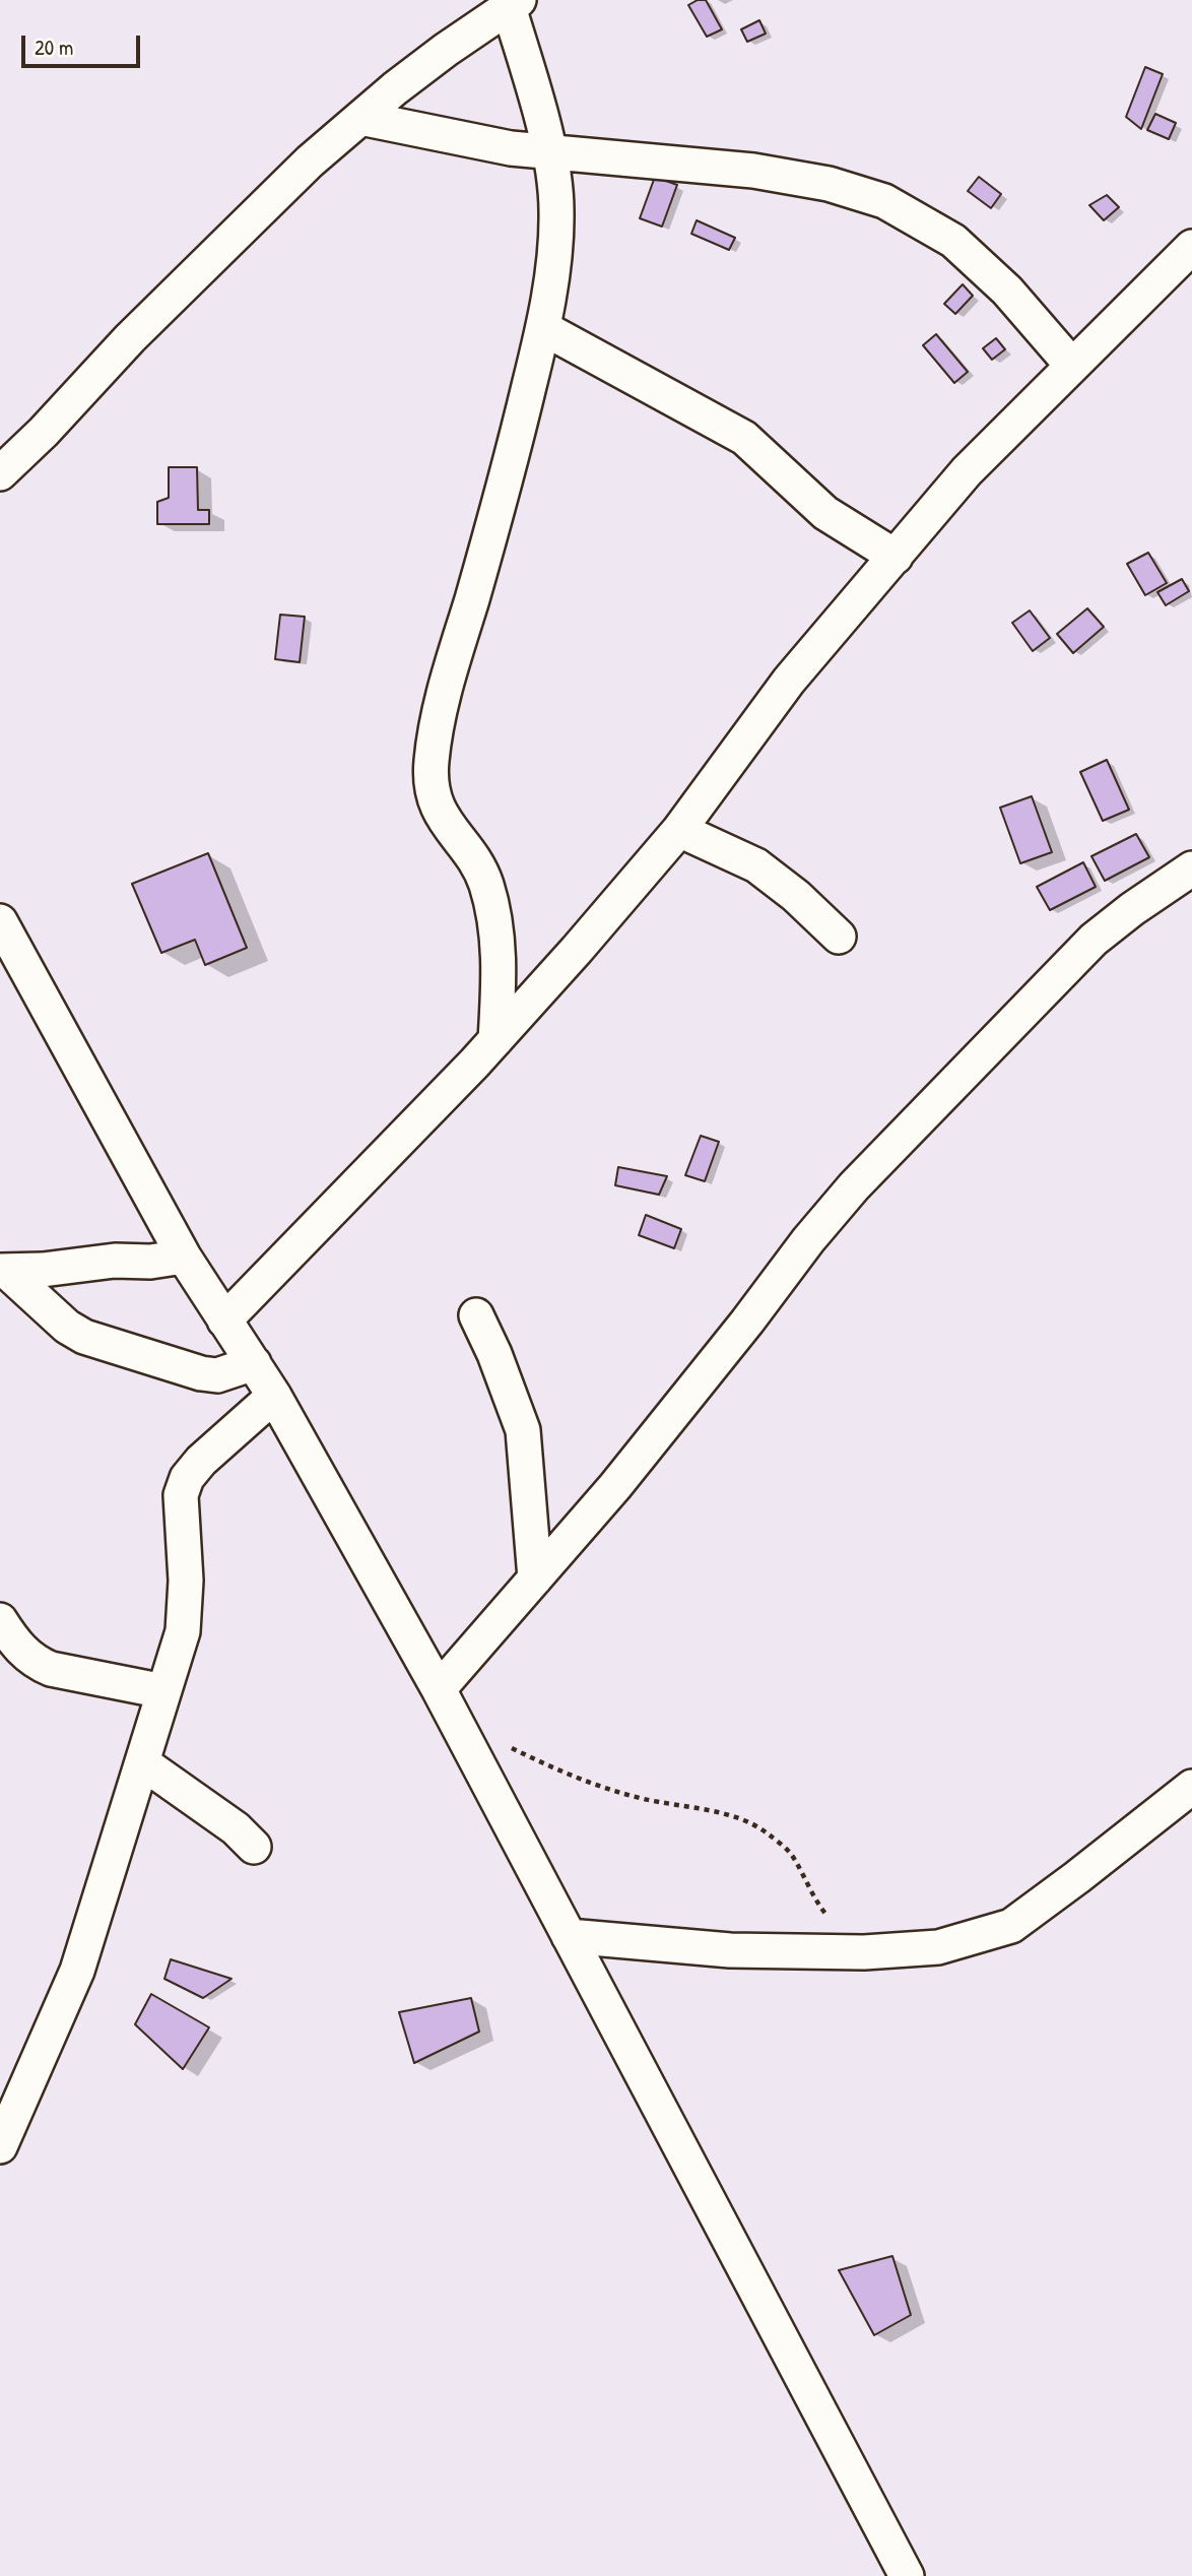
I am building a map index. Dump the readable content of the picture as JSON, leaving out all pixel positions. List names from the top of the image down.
{
  "scale_bar": "20 m"
}
